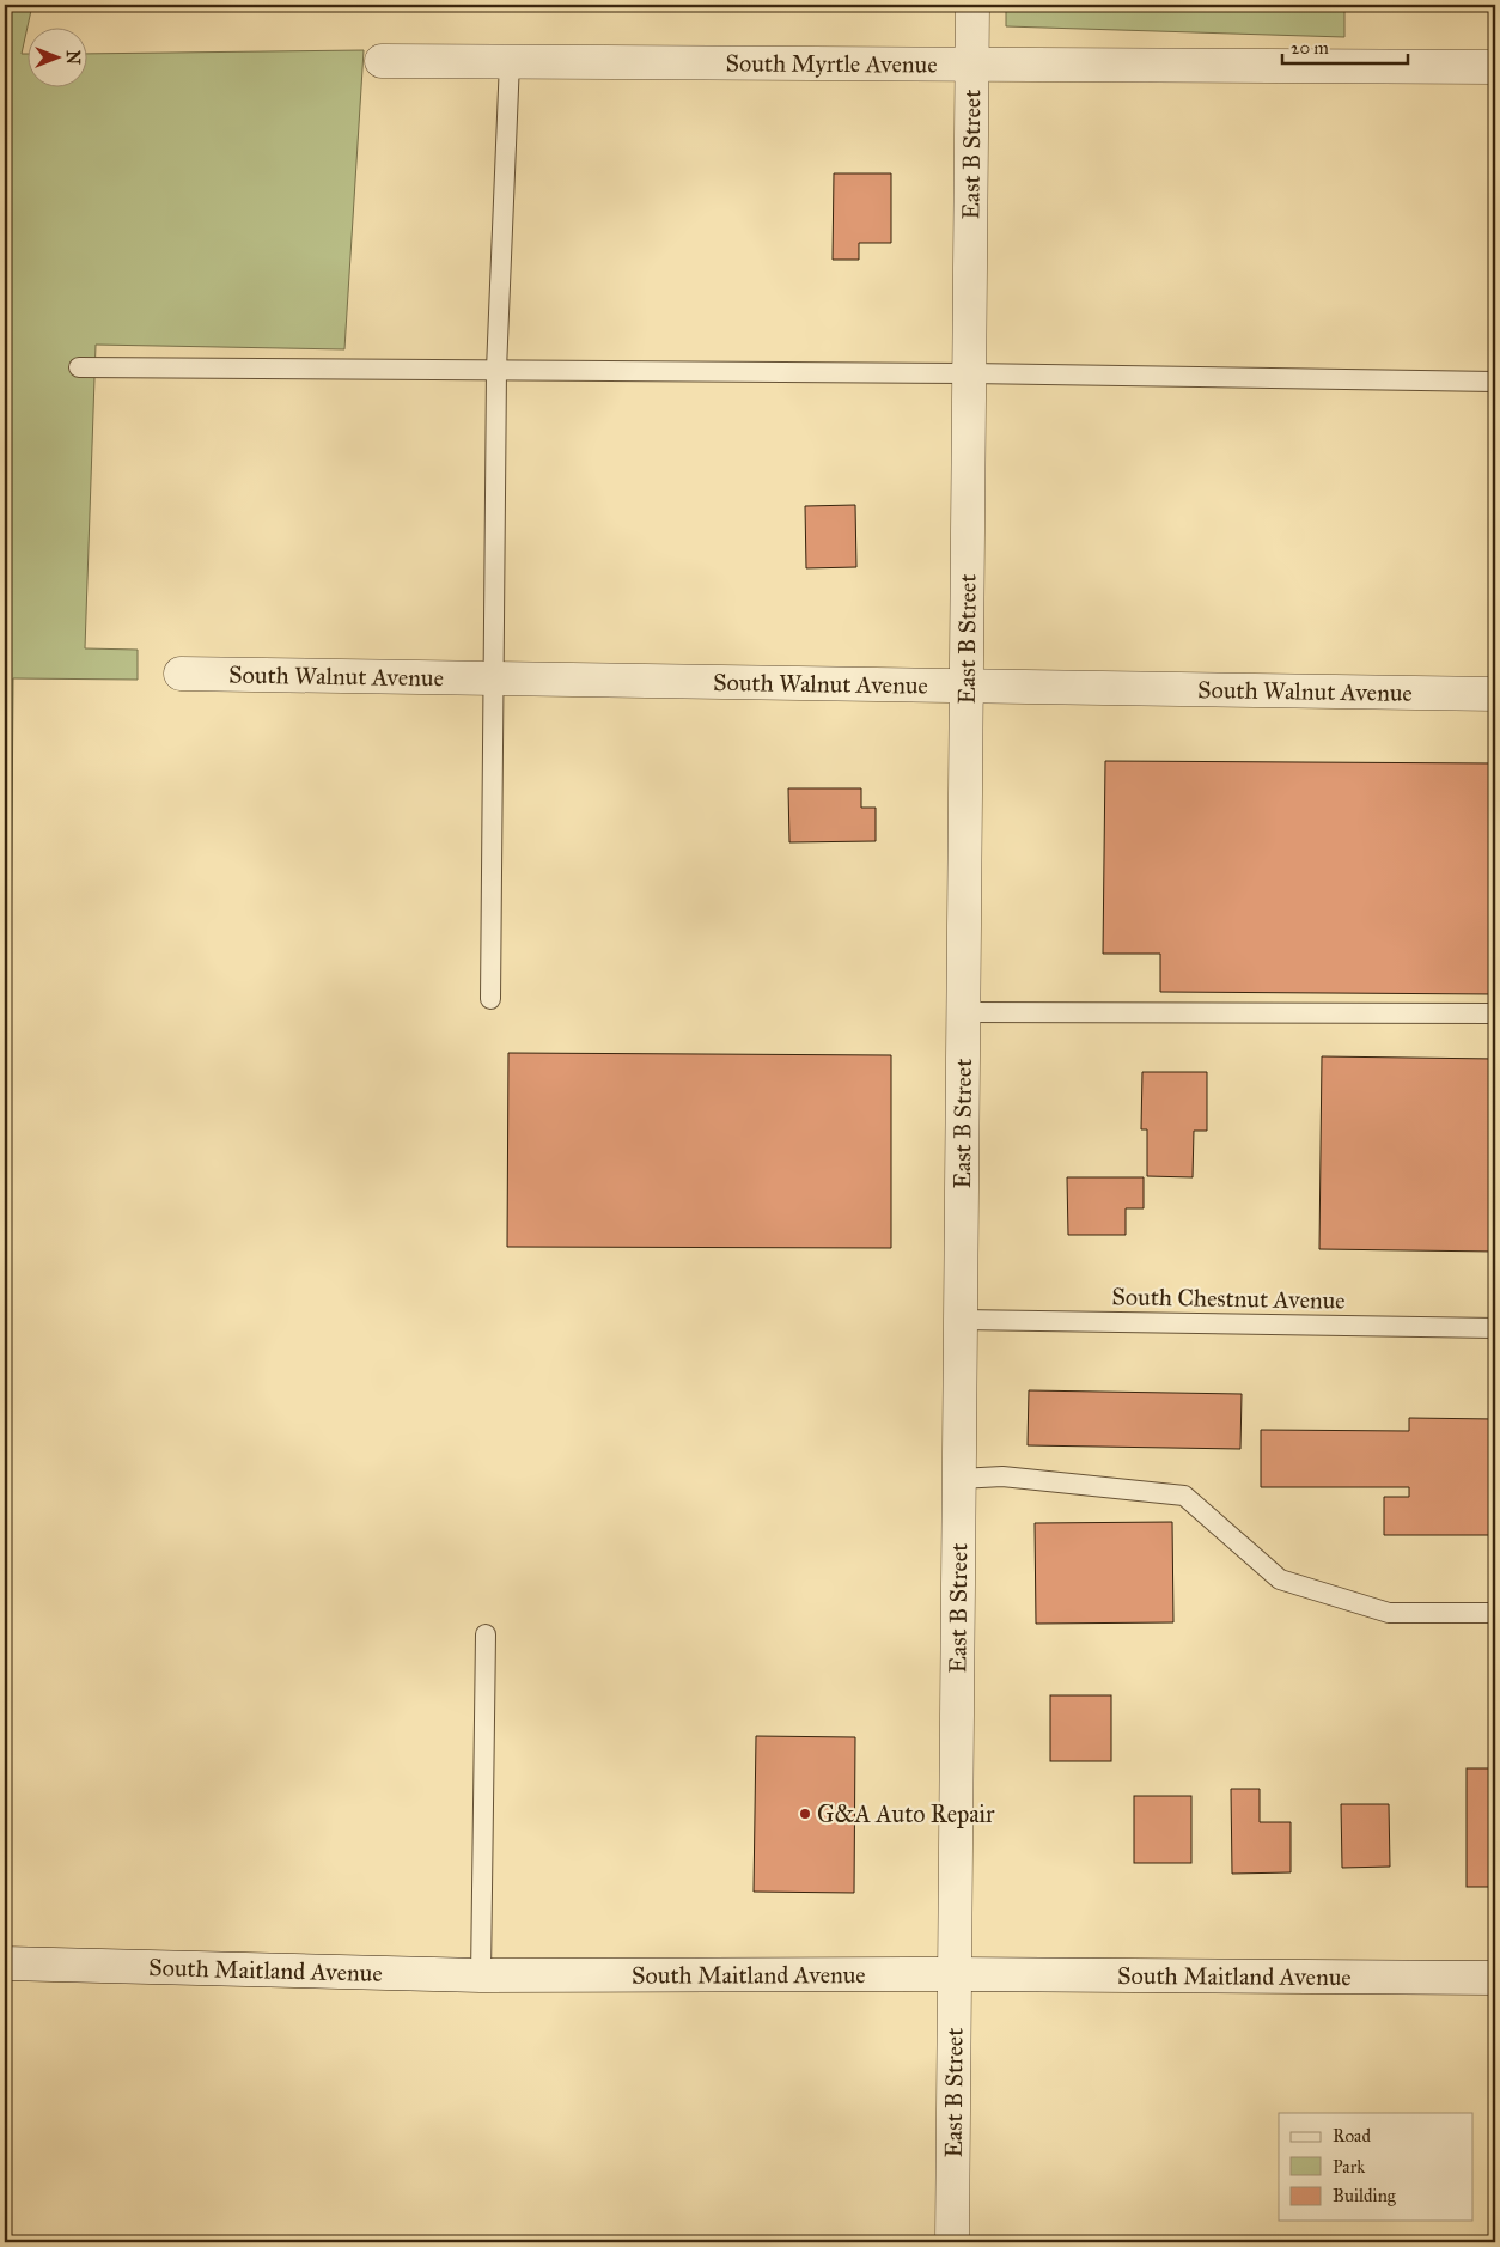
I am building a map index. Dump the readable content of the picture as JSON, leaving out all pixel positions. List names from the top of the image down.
{
  "streets": {
    "street": [
      "South Myrtle Avenue",
      "East B Street",
      "South Walnut Avenue",
      "South Maitland Avenue"
    ],
    "lane": ["South Chestnut Avenue"]
  },
  "crossings": [
    ["South Myrtle Avenue", "East B Street"],
    ["East B Street", "South Walnut Avenue"],
    ["East B Street", "South Chestnut Avenue"],
    ["East B Street", "South Maitland Avenue"]
  ],
  "places": ["G&A Auto Repair"],
  "legend": ["Road", "Park", "Building"],
  "scale_bar": "20 m",
  "north": "right"
}
